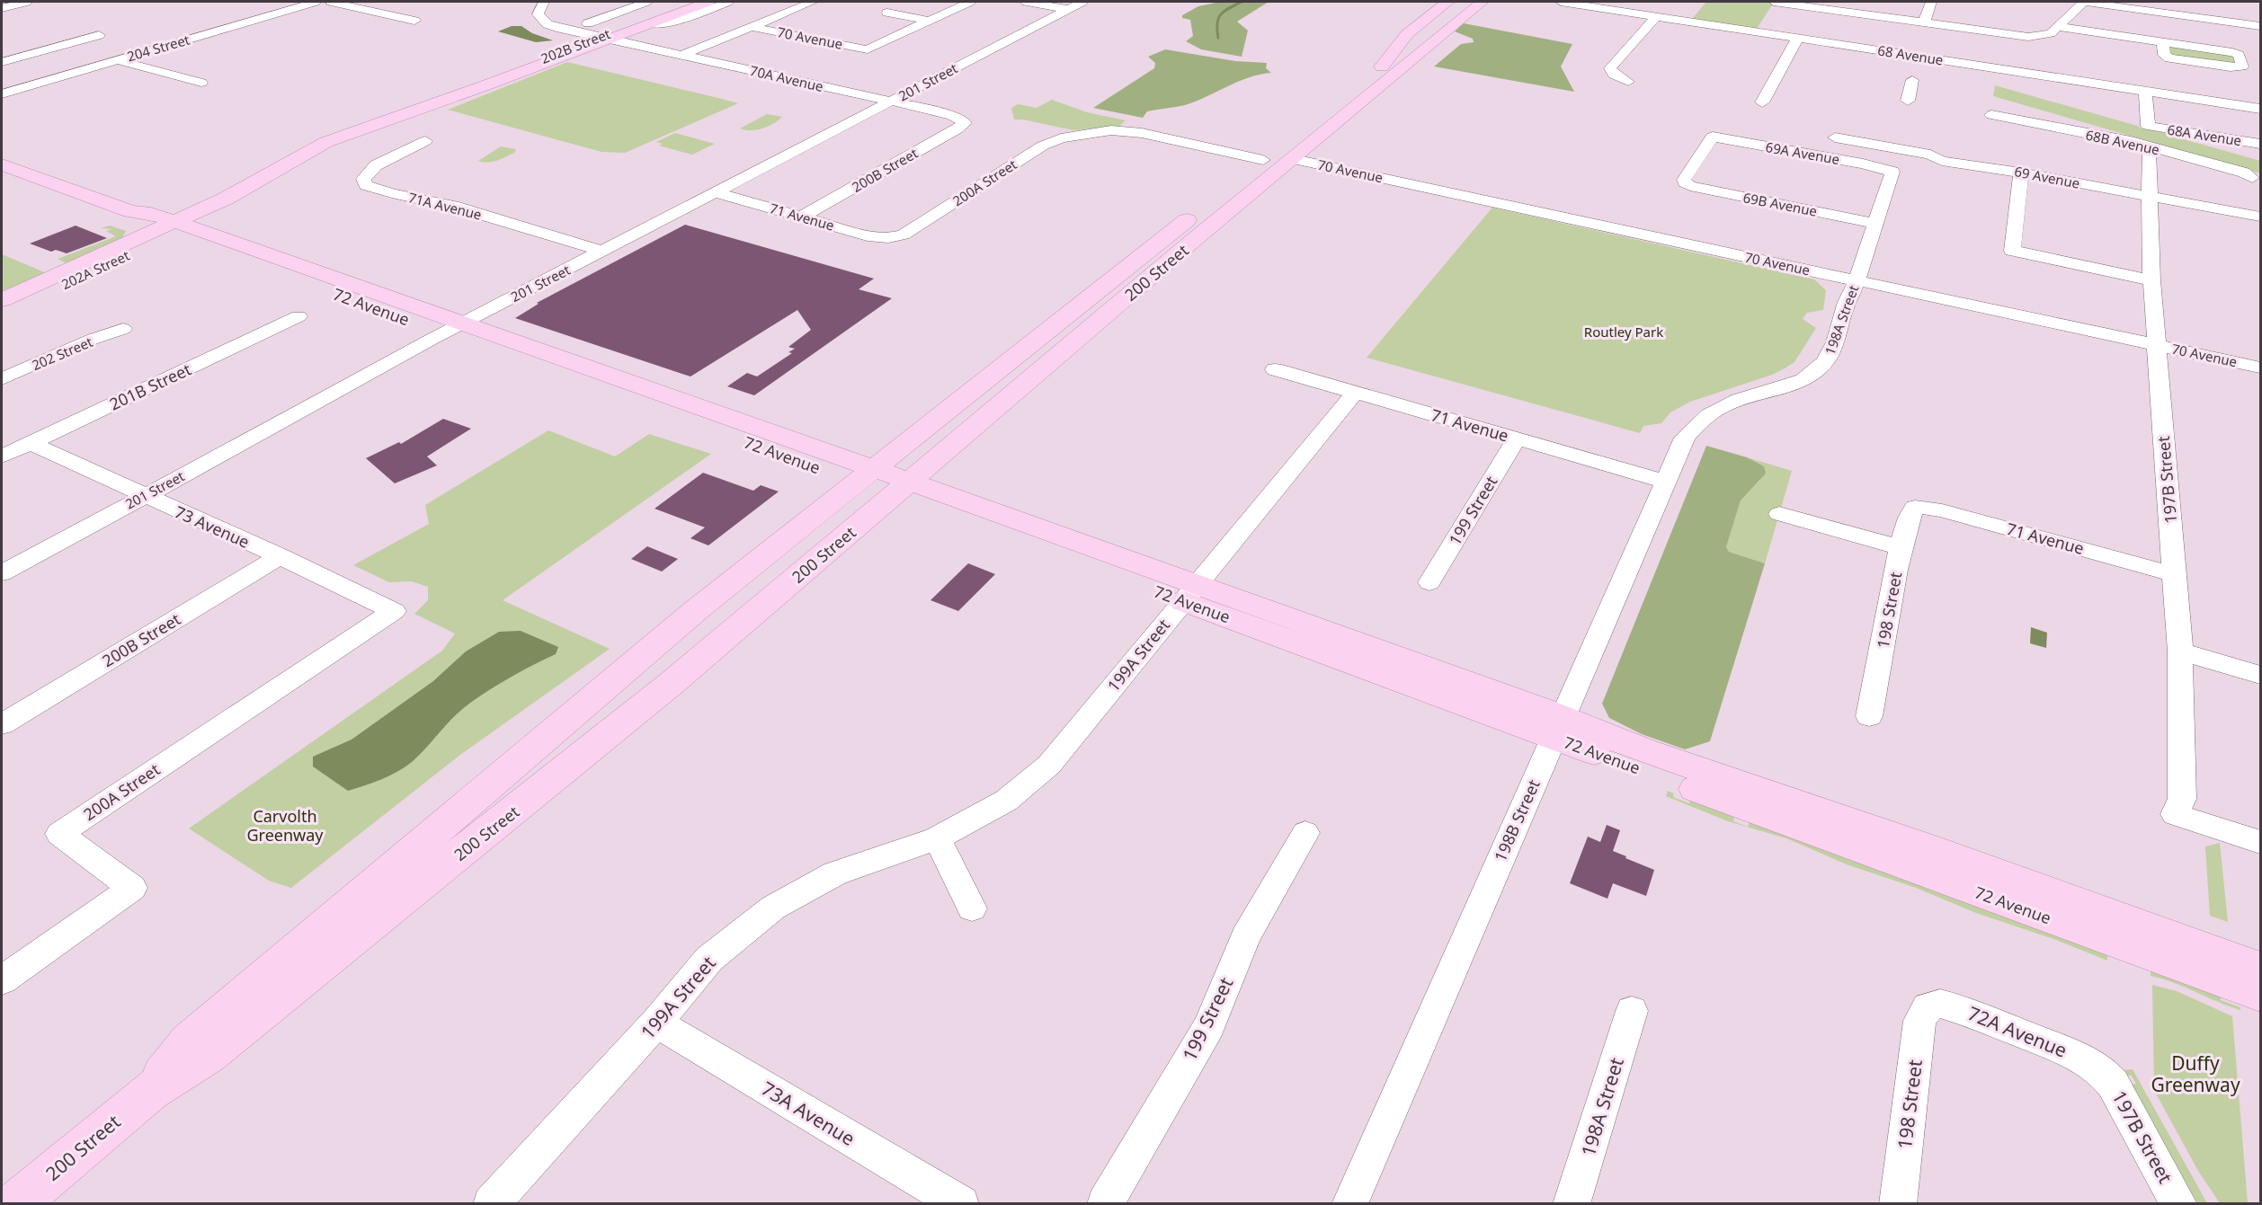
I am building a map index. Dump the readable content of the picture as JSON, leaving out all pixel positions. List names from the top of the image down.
{
  "streets": {
    "main road": [
      "202B Street",
      "202A Street",
      "200 Street",
      "72 Avenue"
    ],
    "street": [
      "70 Avenue",
      "204 Street",
      "68 Avenue",
      "70A Avenue",
      "201 Street",
      "68A Avenue",
      "68B Avenue",
      "69A Avenue",
      "200B Street",
      "69 Avenue",
      "200A Street",
      "69B Avenue",
      "71A Avenue",
      "71 Avenue",
      "198A Street",
      "202 Street",
      "201B Street",
      "197B Street",
      "199 Street",
      "73 Avenue",
      "198 Street",
      "199A Street",
      "198B Street",
      "72A Avenue",
      "73A Avenue"
    ]
  },
  "crossings": [
    ["70 Avenue", "200 Street"],
    ["70 Avenue", "198A Street"],
    ["70 Avenue", "197B Street"],
    ["202B Street", "70A Avenue"],
    ["202B Street", "202A Street"],
    ["202B Street", "72 Avenue"],
    ["68 Avenue", "68A Avenue"],
    ["70A Avenue", "201 Street"],
    ["70A Avenue", "200B Street"],
    ["201 Street", "71A Avenue"],
    ["201 Street", "71 Avenue"],
    ["201 Street", "72 Avenue"],
    ["201 Street", "73 Avenue"],
    ["68B Avenue", "197B Street"],
    ["69A Avenue", "69B Avenue"],
    ["69A Avenue", "198A Street"],
    ["200B Street", "71 Avenue"],
    ["200B Street", "73 Avenue"],
    ["69 Avenue", "197B Street"],
    ["200A Street", "71 Avenue"],
    ["200A Street", "200 Street"],
    ["200A Street", "73 Avenue"],
    ["69B Avenue", "198A Street"],
    ["71 Avenue", "197B Street"],
    ["71 Avenue", "199 Street"],
    ["71 Avenue", "198 Street"],
    ["71 Avenue", "199A Street"],
    ["71 Avenue", "198B Street"],
    ["202A Street", "72 Avenue"],
    ["200 Street", "72 Avenue"],
    ["72 Avenue", "199A Street"],
    ["72 Avenue", "198B Street"],
    ["198A Street", "198B Street"],
    ["201B Street", "73 Avenue"],
    ["197B Street", "72A Avenue"],
    ["198 Street", "72A Avenue"],
    ["199A Street", "73A Avenue"]
  ],
  "parks": ["Routley Park", "Carvolth Greenway", "Duffy Greenway"]
}
